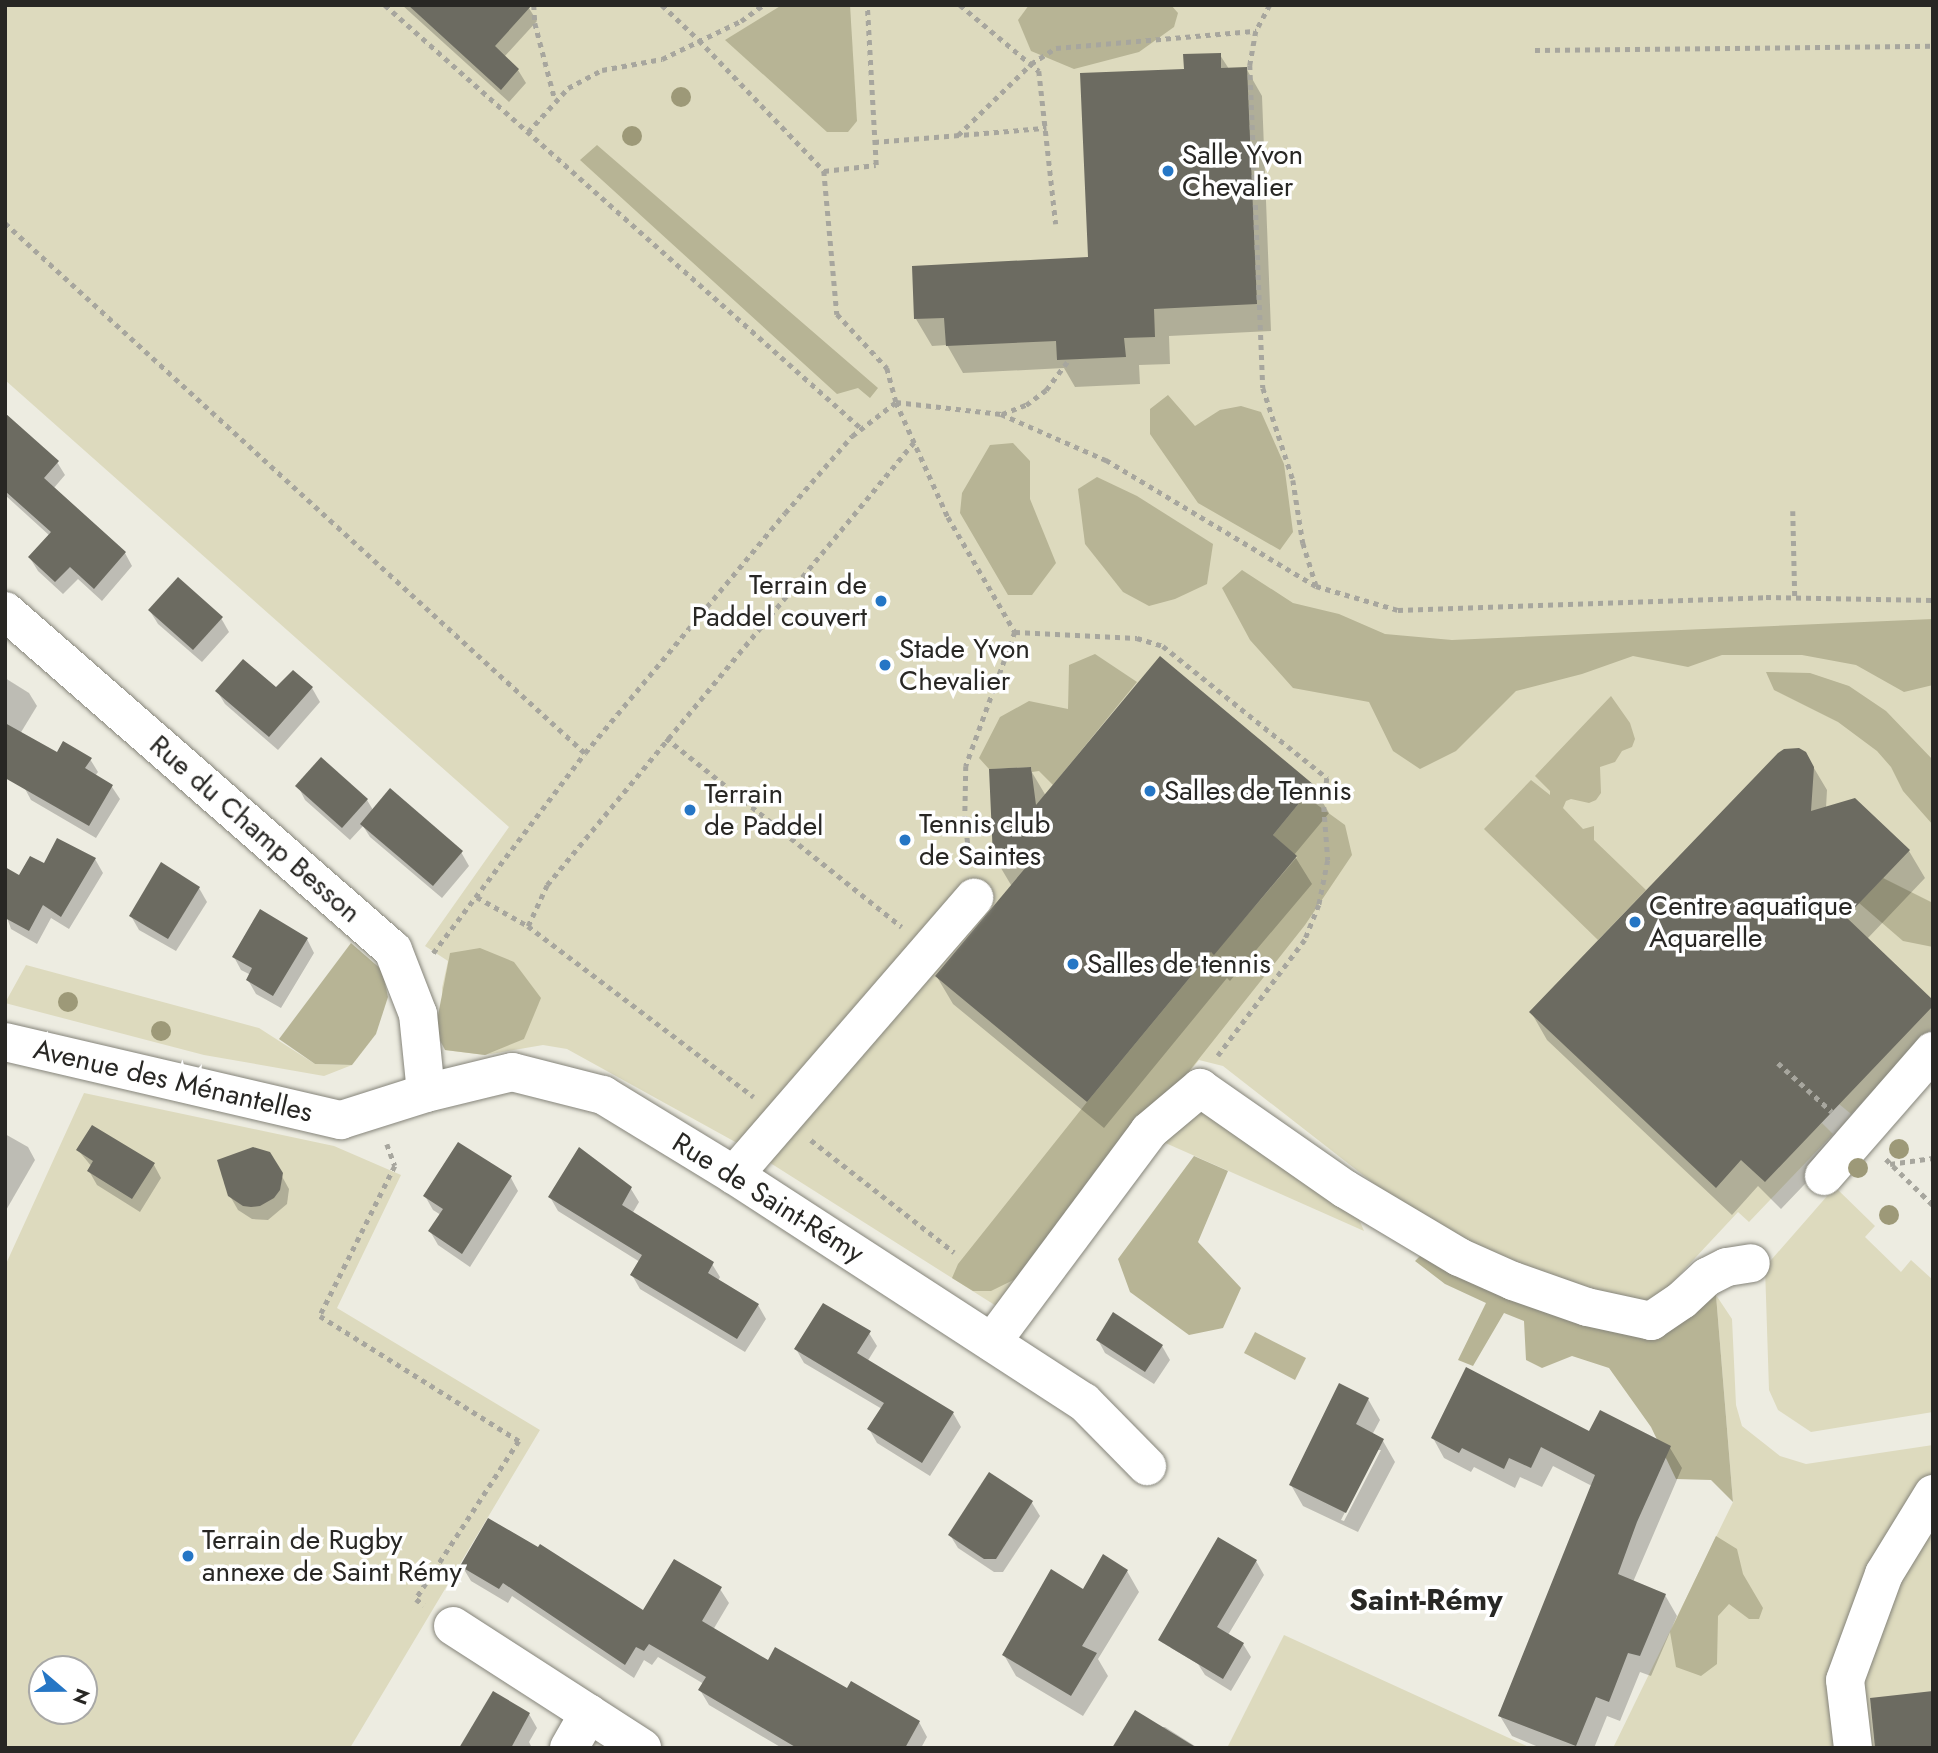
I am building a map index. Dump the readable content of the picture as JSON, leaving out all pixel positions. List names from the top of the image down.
{
  "streets": {
    "street": ["Rue du Champ Besson", "Avenue des Ménantelles", "Rue de Saint-Rémy"]
  },
  "crossings": [
    ["Rue du Champ Besson", "Rue de Saint-Rémy"],
    ["Avenue des Ménantelles", "Rue de Saint-Rémy"]
  ],
  "districts": ["Saint-Rémy"],
  "places": [
    "Salle Yvon Chevalier",
    "Terrain de Paddel couvert",
    "Stade Yvon Chevalier",
    "Salles de Tennis",
    "Terrain de Paddel",
    "Tennis club de Saintes",
    "Centre aquatique Aquarelle",
    "Salles de tennis",
    "Terrain de Rugby annexe de Saint Rémy"
  ],
  "north": "right"
}
